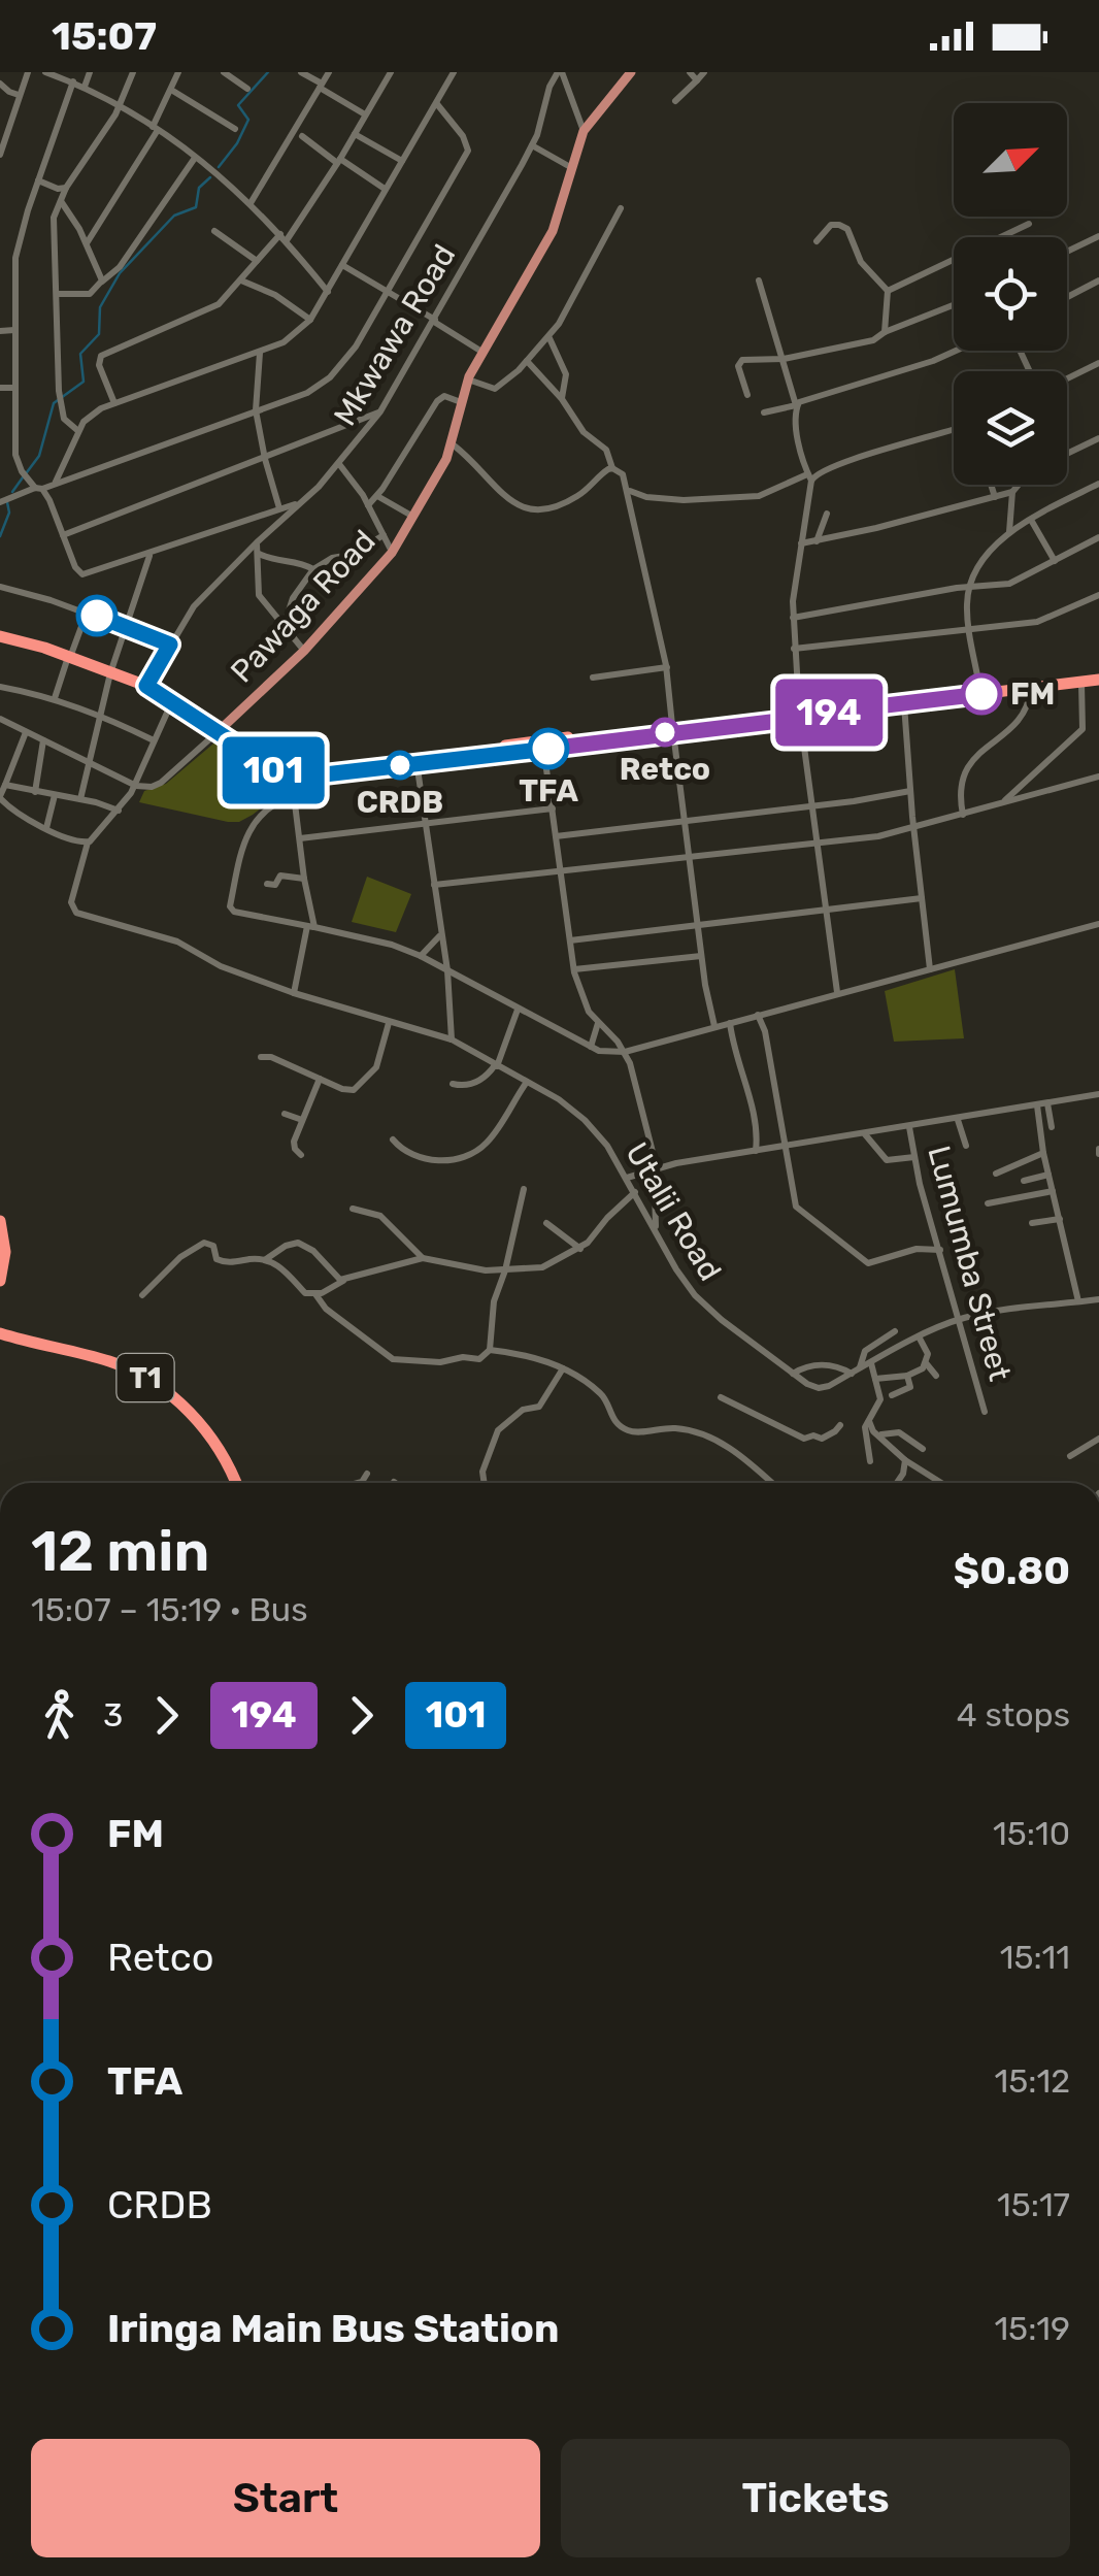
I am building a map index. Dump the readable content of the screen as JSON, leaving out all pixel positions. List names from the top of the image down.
{
  "streets": {
    "highway": ["T1"],
    "main road": ["Pawaga Road"],
    "street": ["Mkwawa Road", "Utalii Road", "Lumumba Street"]
  },
  "crossings": [
    ["Utalii Road", "Lumumba Street"]
  ],
  "places": [
    "FM",
    "Retco",
    "TFA",
    "CRDB"
  ],
  "lines": ["bus line 101", "bus line 194"],
  "north": "top right",
  "page": {
    "status": "15:07",
    "on_map": ["194", "101"],
    "heading": ["12 min", "15:07 – 15:19 · Bus", "$0.80"],
    "legs": [
      "3",
      "194",
      "101",
      "4 stops"
    ],
    "list": [
      {
        "name": "FM",
        "value": "15:10"
      },
      {
        "name": "Retco",
        "value": "15:11"
      },
      {
        "name": "TFA",
        "value": "15:12"
      },
      {
        "name": "CRDB",
        "value": "15:17"
      },
      {
        "name": "Iringa Main Bus Station",
        "value": "15:19"
      }
    ],
    "buttons": ["Start", "Tickets"]
  }
}
